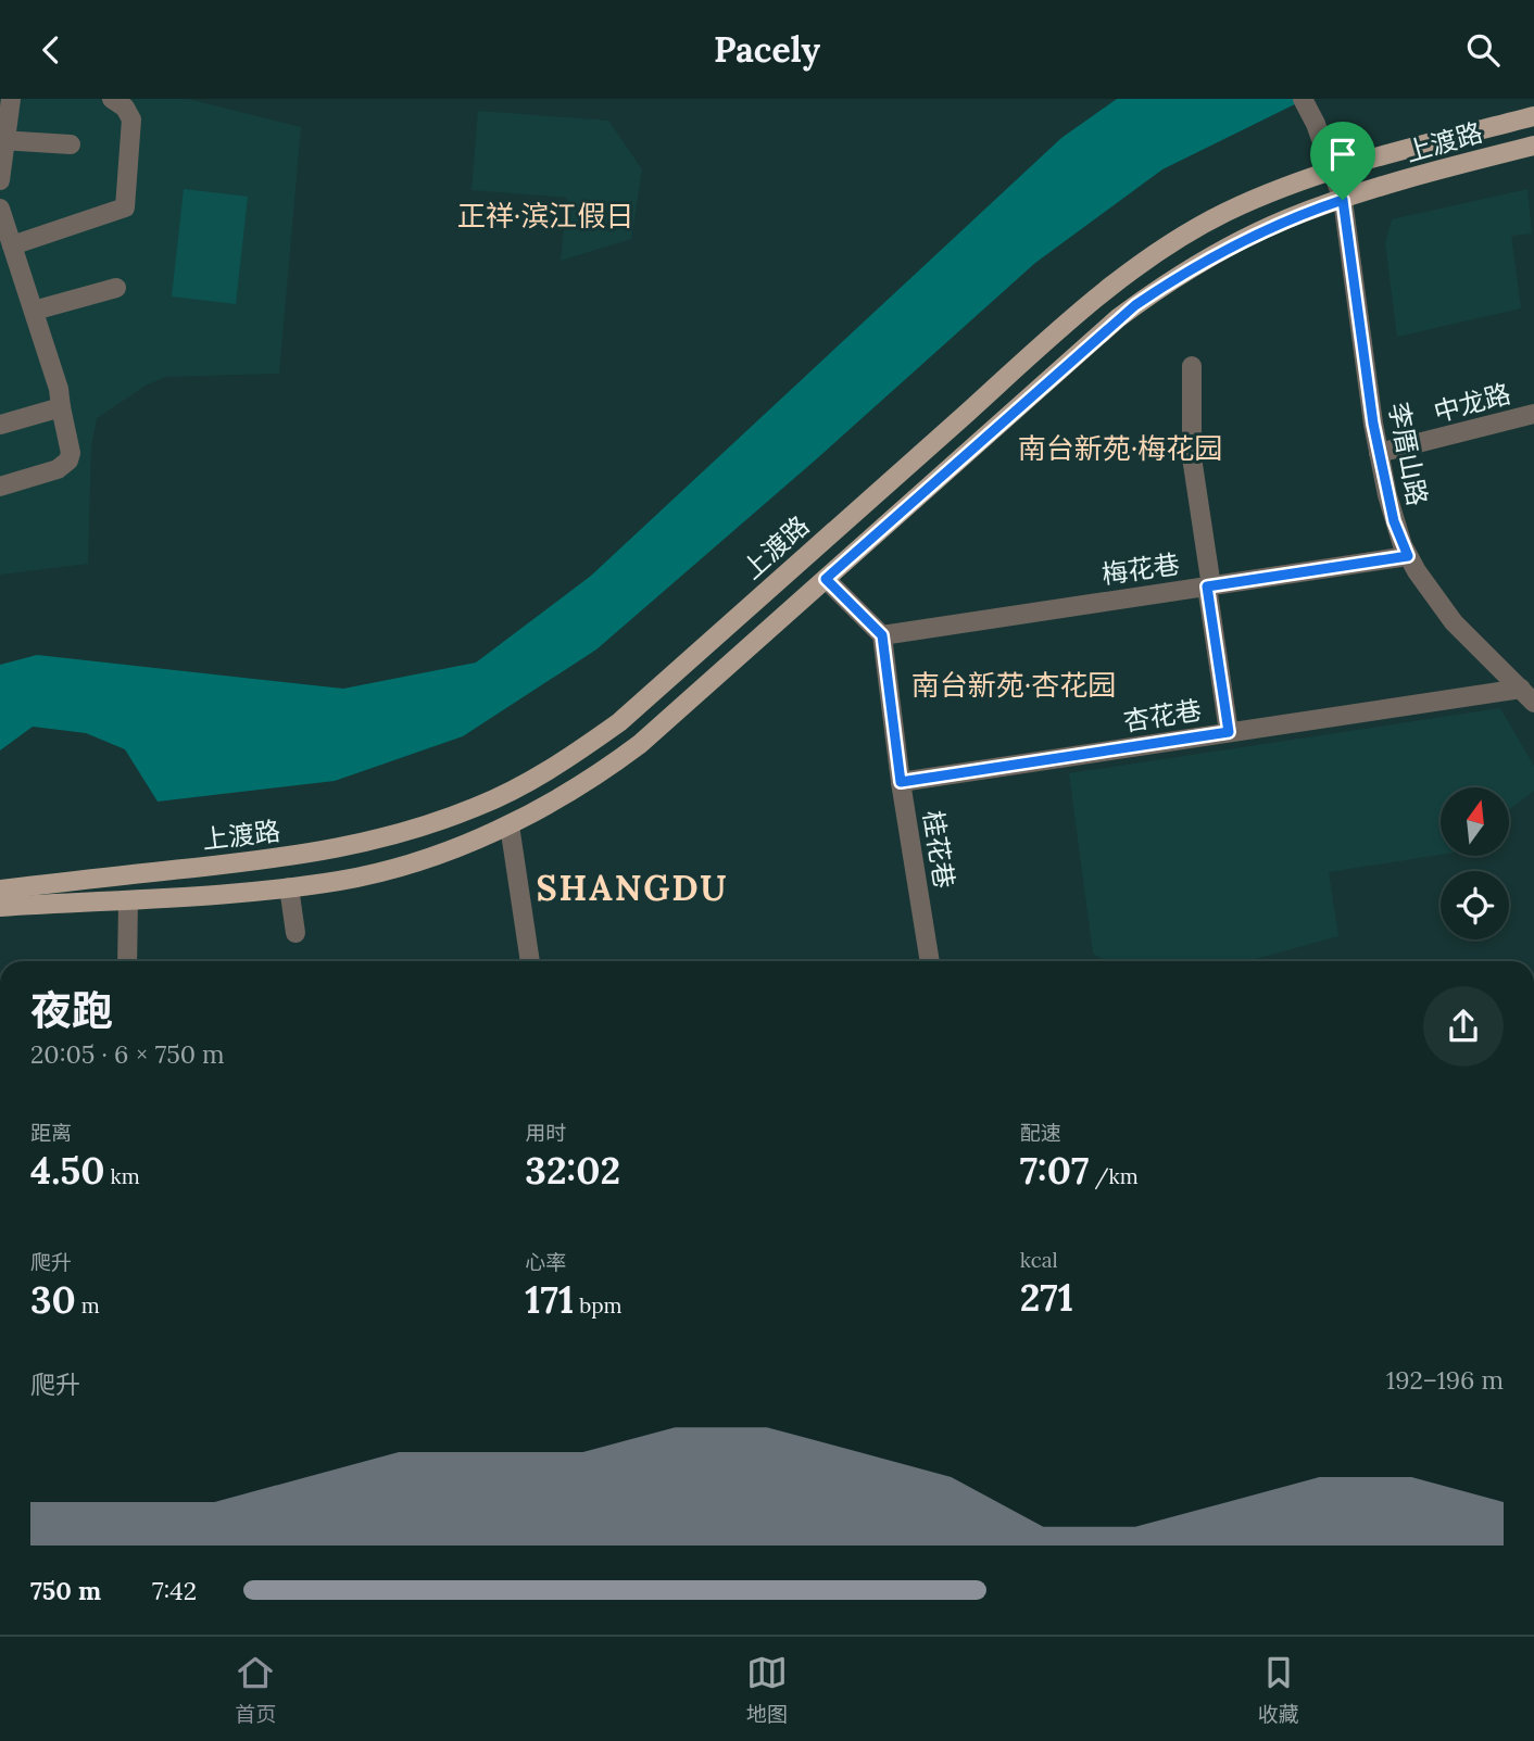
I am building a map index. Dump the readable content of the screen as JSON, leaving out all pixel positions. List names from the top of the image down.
{
  "streets": {
    "main road": ["上渡路"],
    "street": [
      "中龙路",
      "李厝山路",
      "梅花巷",
      "杏花巷",
      "桂花巷"
    ]
  },
  "crossings": [
    ["上渡路", "李厝山路"],
    ["中龙路", "李厝山路"],
    ["李厝山路", "梅花巷"],
    ["李厝山路", "杏花巷"],
    ["梅花巷", "桂花巷"],
    ["杏花巷", "桂花巷"]
  ],
  "districts": [
    "正祥·滨江假日",
    "南台新苑·梅花园",
    "南台新苑·杏花园",
    "SHANGDU"
  ],
  "north": "top",
  "page": {
    "header": "Pacely",
    "heading": ["夜跑", "20:05 · 6 × 750 m"],
    "stats": [
      ["距离", "4.50 km"],
      ["用时", "32:02"],
      ["配速", "7:07 /km"],
      ["爬升", "30 m"],
      ["心率", "171 bpm"],
      ["kcal", "271"]
    ],
    "chart": ["爬升", "192–196 m"],
    "list": [
      {
        "name": "750 m",
        "note": "7:42"
      }
    ],
    "tabs": ["首页", "地图", "收藏"]
  }
}
